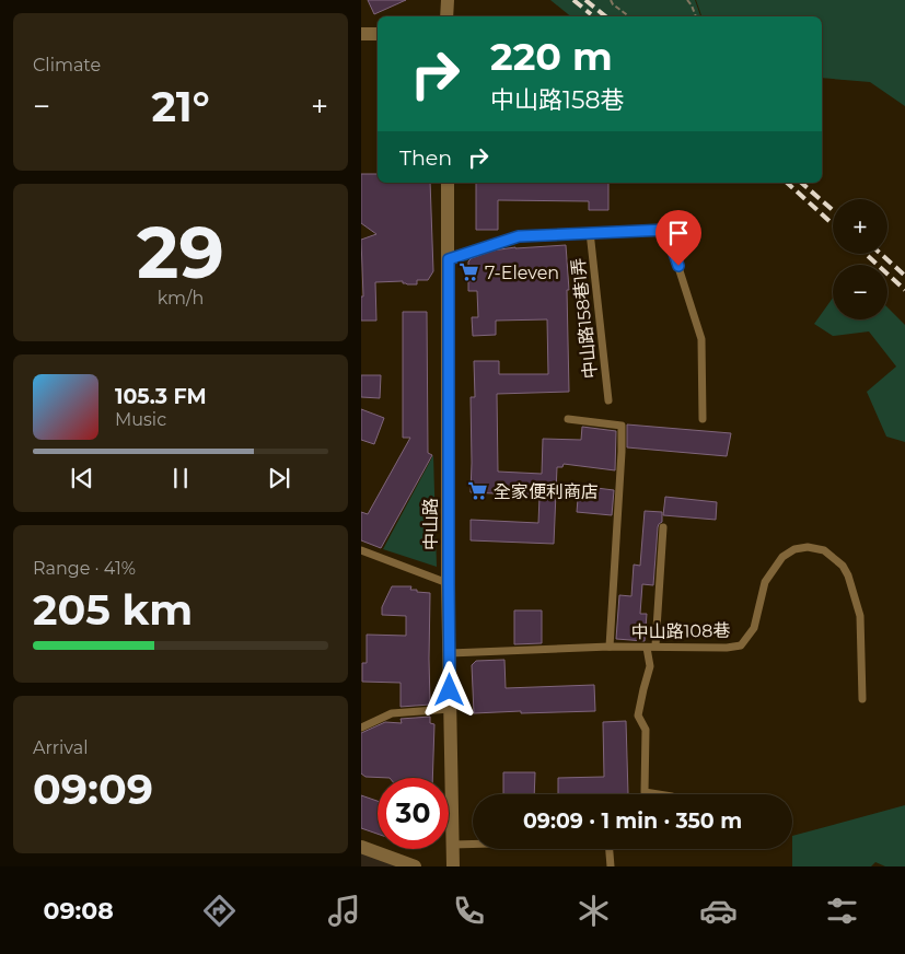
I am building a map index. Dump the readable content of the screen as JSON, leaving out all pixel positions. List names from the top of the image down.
{
  "streets": {
    "street": ["中山路"],
    "lane": ["中山路158巷1弄", "中山路108巷"]
  },
  "crossings": [
    ["中山路", "中山路108巷"]
  ],
  "places": {
    "supermarket": ["7-Eleven", "全家便利商店"]
  },
  "page": {
    "tile": [
      "Climate",
      ["29", "km/h"],
      ["Range · 41%", "205 km"],
      ["Arrival", "09:09"]
    ],
    "turn": ["220 m", "中山路158巷"],
    "heat": ["−", "21°", "+"],
    "then": "Then",
    "map_buttons": ["+", "−"],
    "song": ["105.3 FM", "Music"],
    "limit": "30",
    "trip": "09:09 · 1 min · 350 m",
    "tabs": "09:08"
  }
}
